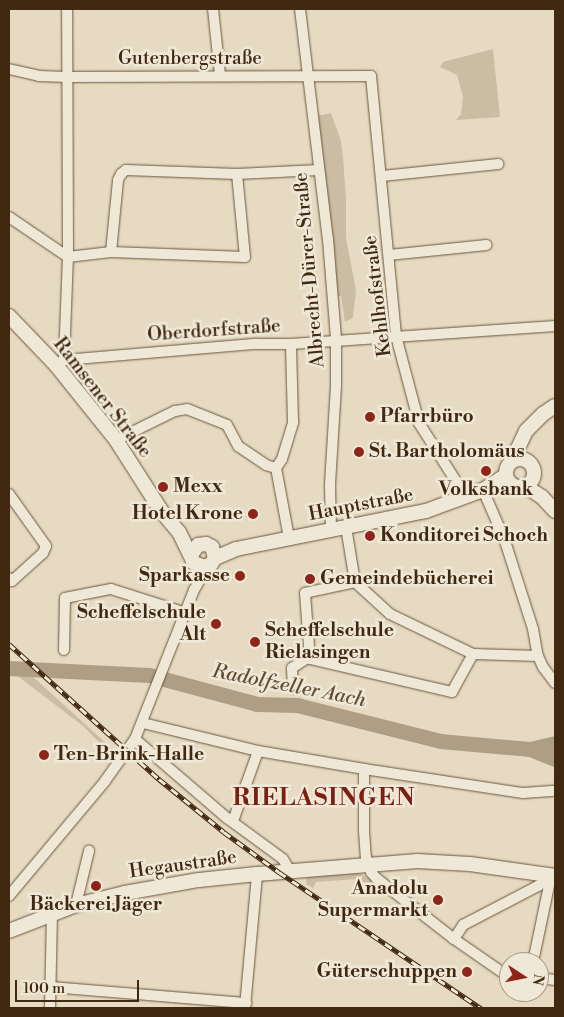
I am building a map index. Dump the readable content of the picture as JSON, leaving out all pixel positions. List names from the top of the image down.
{
  "streets": {
    "main road": ["Ramsener Straße", "Hauptstraße", "Hegaustraße"],
    "street": [
      "Gutenbergstraße",
      "Albrecht-Dürer-Straße",
      "Kehlhofstraße",
      "Oberdorfstraße"
    ]
  },
  "crossings": [
    ["Gutenbergstraße", "Albrecht-Dürer-Straße"],
    ["Gutenbergstraße", "Kehlhofstraße"],
    ["Albrecht-Dürer-Straße", "Oberdorfstraße"],
    ["Albrecht-Dürer-Straße", "Hauptstraße"],
    ["Kehlhofstraße", "Oberdorfstraße"],
    ["Kehlhofstraße", "Hauptstraße"],
    ["Oberdorfstraße", "Ramsener Straße"],
    ["Ramsener Straße", "Hauptstraße"]
  ],
  "districts": ["RIELASINGEN"],
  "water": ["Radolfzeller Aach"],
  "places": [
    "Pfarrbüro",
    "St. Bartholomäus",
    "Volksbank",
    "Mexx",
    "Hotel Krone",
    "Konditorei Schoch",
    "Sparkasse",
    "Gemeindebücherei",
    "Scheffelschule Alt",
    "Scheffelschule Rielasingen",
    "Ten-Brink-Halle",
    "Bäckerei Jäger",
    "Anadolu Supermarkt",
    "Güterschuppen"
  ],
  "scale_bar": "100 m",
  "north": "right"
}
